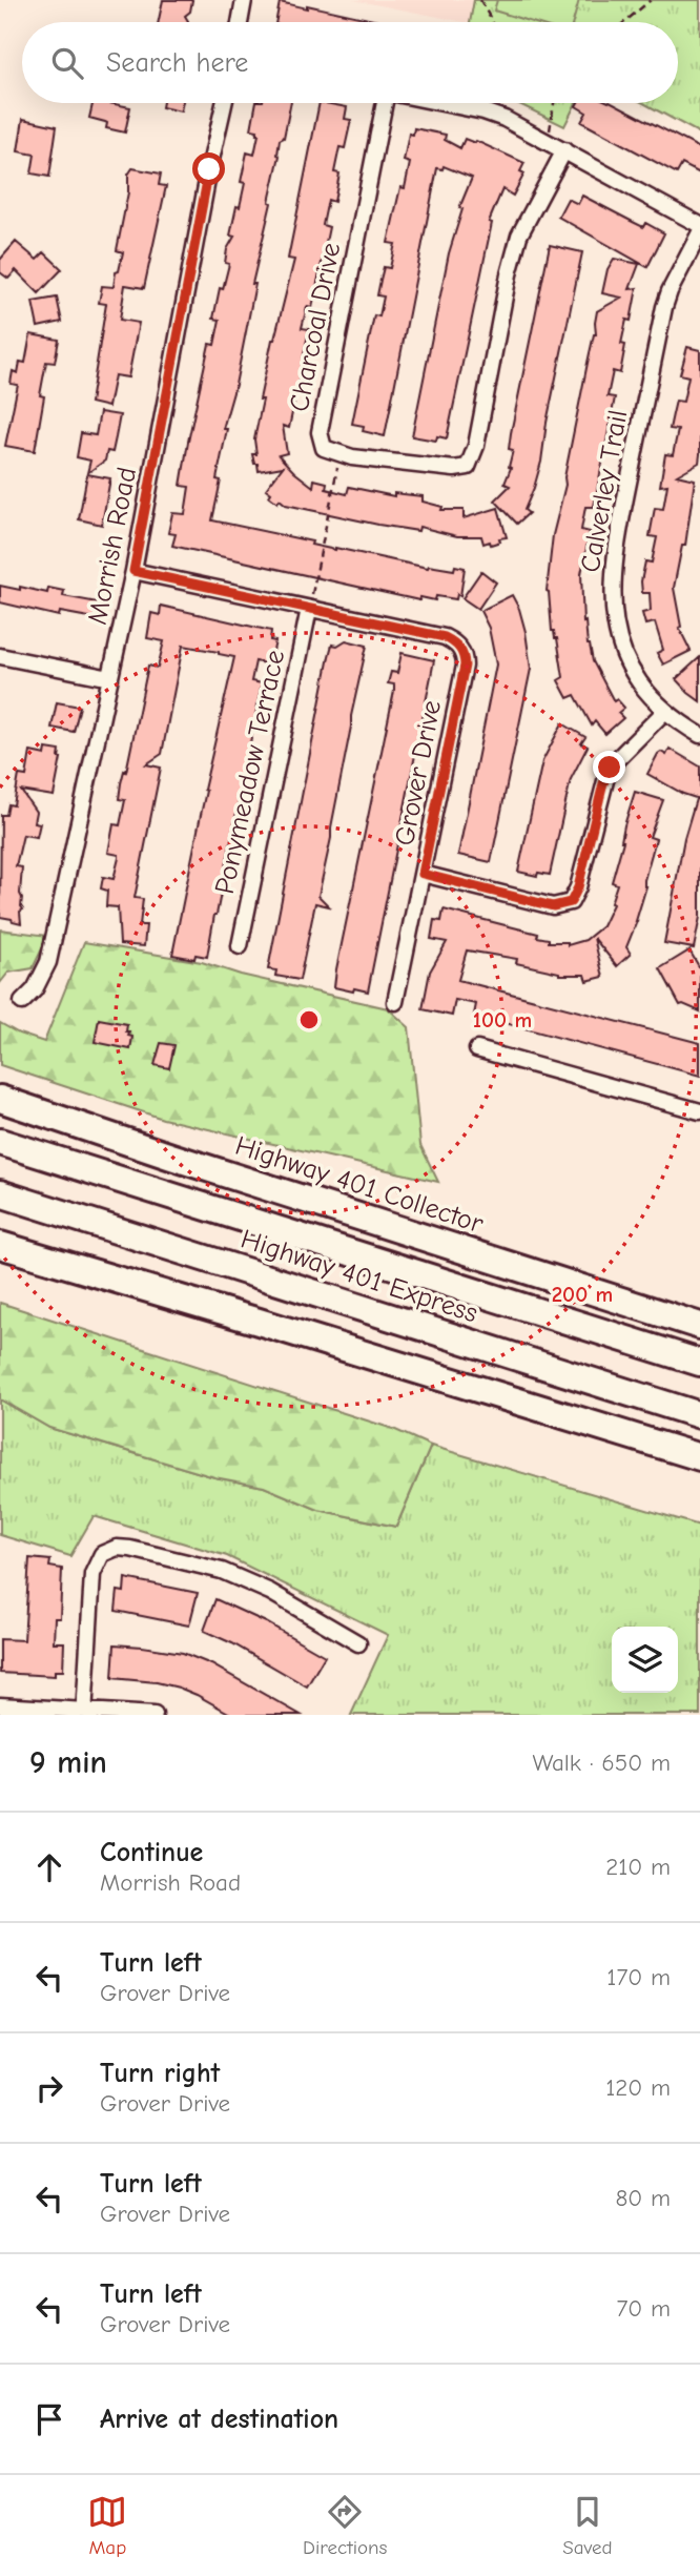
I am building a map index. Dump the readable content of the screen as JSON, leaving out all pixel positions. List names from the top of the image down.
{
  "streets": {
    "highway": ["Highway 401 Collector", "Highway 401 Express"],
    "street": [
      "Charcoal Drive",
      "Calverley Trail",
      "Morrish Road",
      "Ponymeadow Terrace",
      "Grover Drive"
    ]
  },
  "crossings": [
    ["Calverley Trail", "Grover Drive"],
    ["Morrish Road", "Grover Drive"],
    ["Ponymeadow Terrace", "Grover Drive"]
  ],
  "page": {
    "search": "Search here",
    "heading": ["9 min", "Walk · 650 m"],
    "list": [
      ["Continue", "Morrish Road", "210 m"],
      ["Turn left", "Grover Drive", "170 m"],
      ["Turn right", "Grover Drive", "120 m"],
      ["Turn left", "Grover Drive", "80 m"],
      ["Turn left", "Grover Drive", "70 m"],
      "Arrive at destination"
    ],
    "nav": ["Map", "Directions", "Saved"]
  },
  "rings": ["100 m", "200 m"]
}
